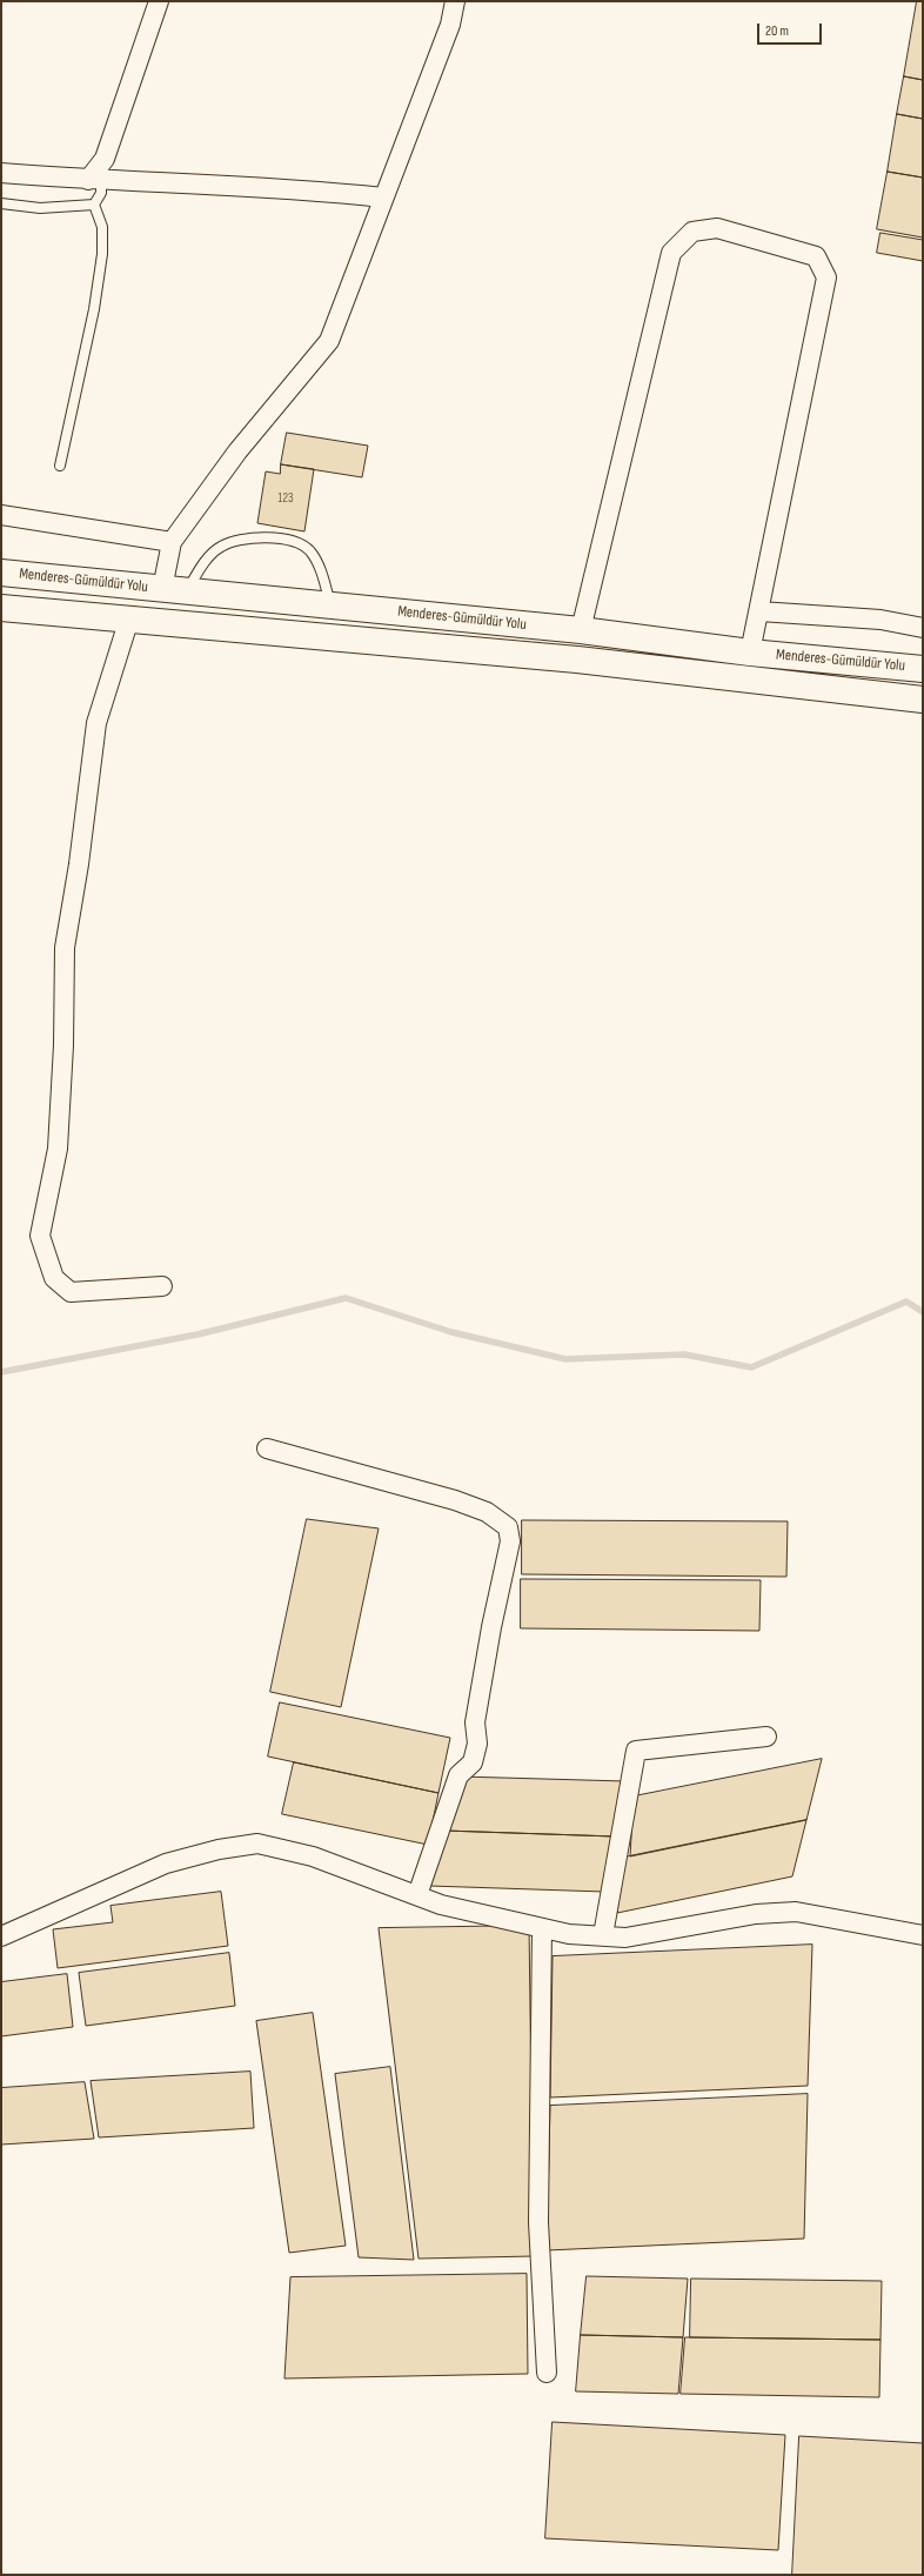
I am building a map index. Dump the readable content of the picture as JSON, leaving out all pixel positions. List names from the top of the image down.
{
  "streets": {
    "main road": ["Menderes-Gümüldür Yolu"]
  },
  "house_numbers": ["123"],
  "scale_bar": "20 m"
}
